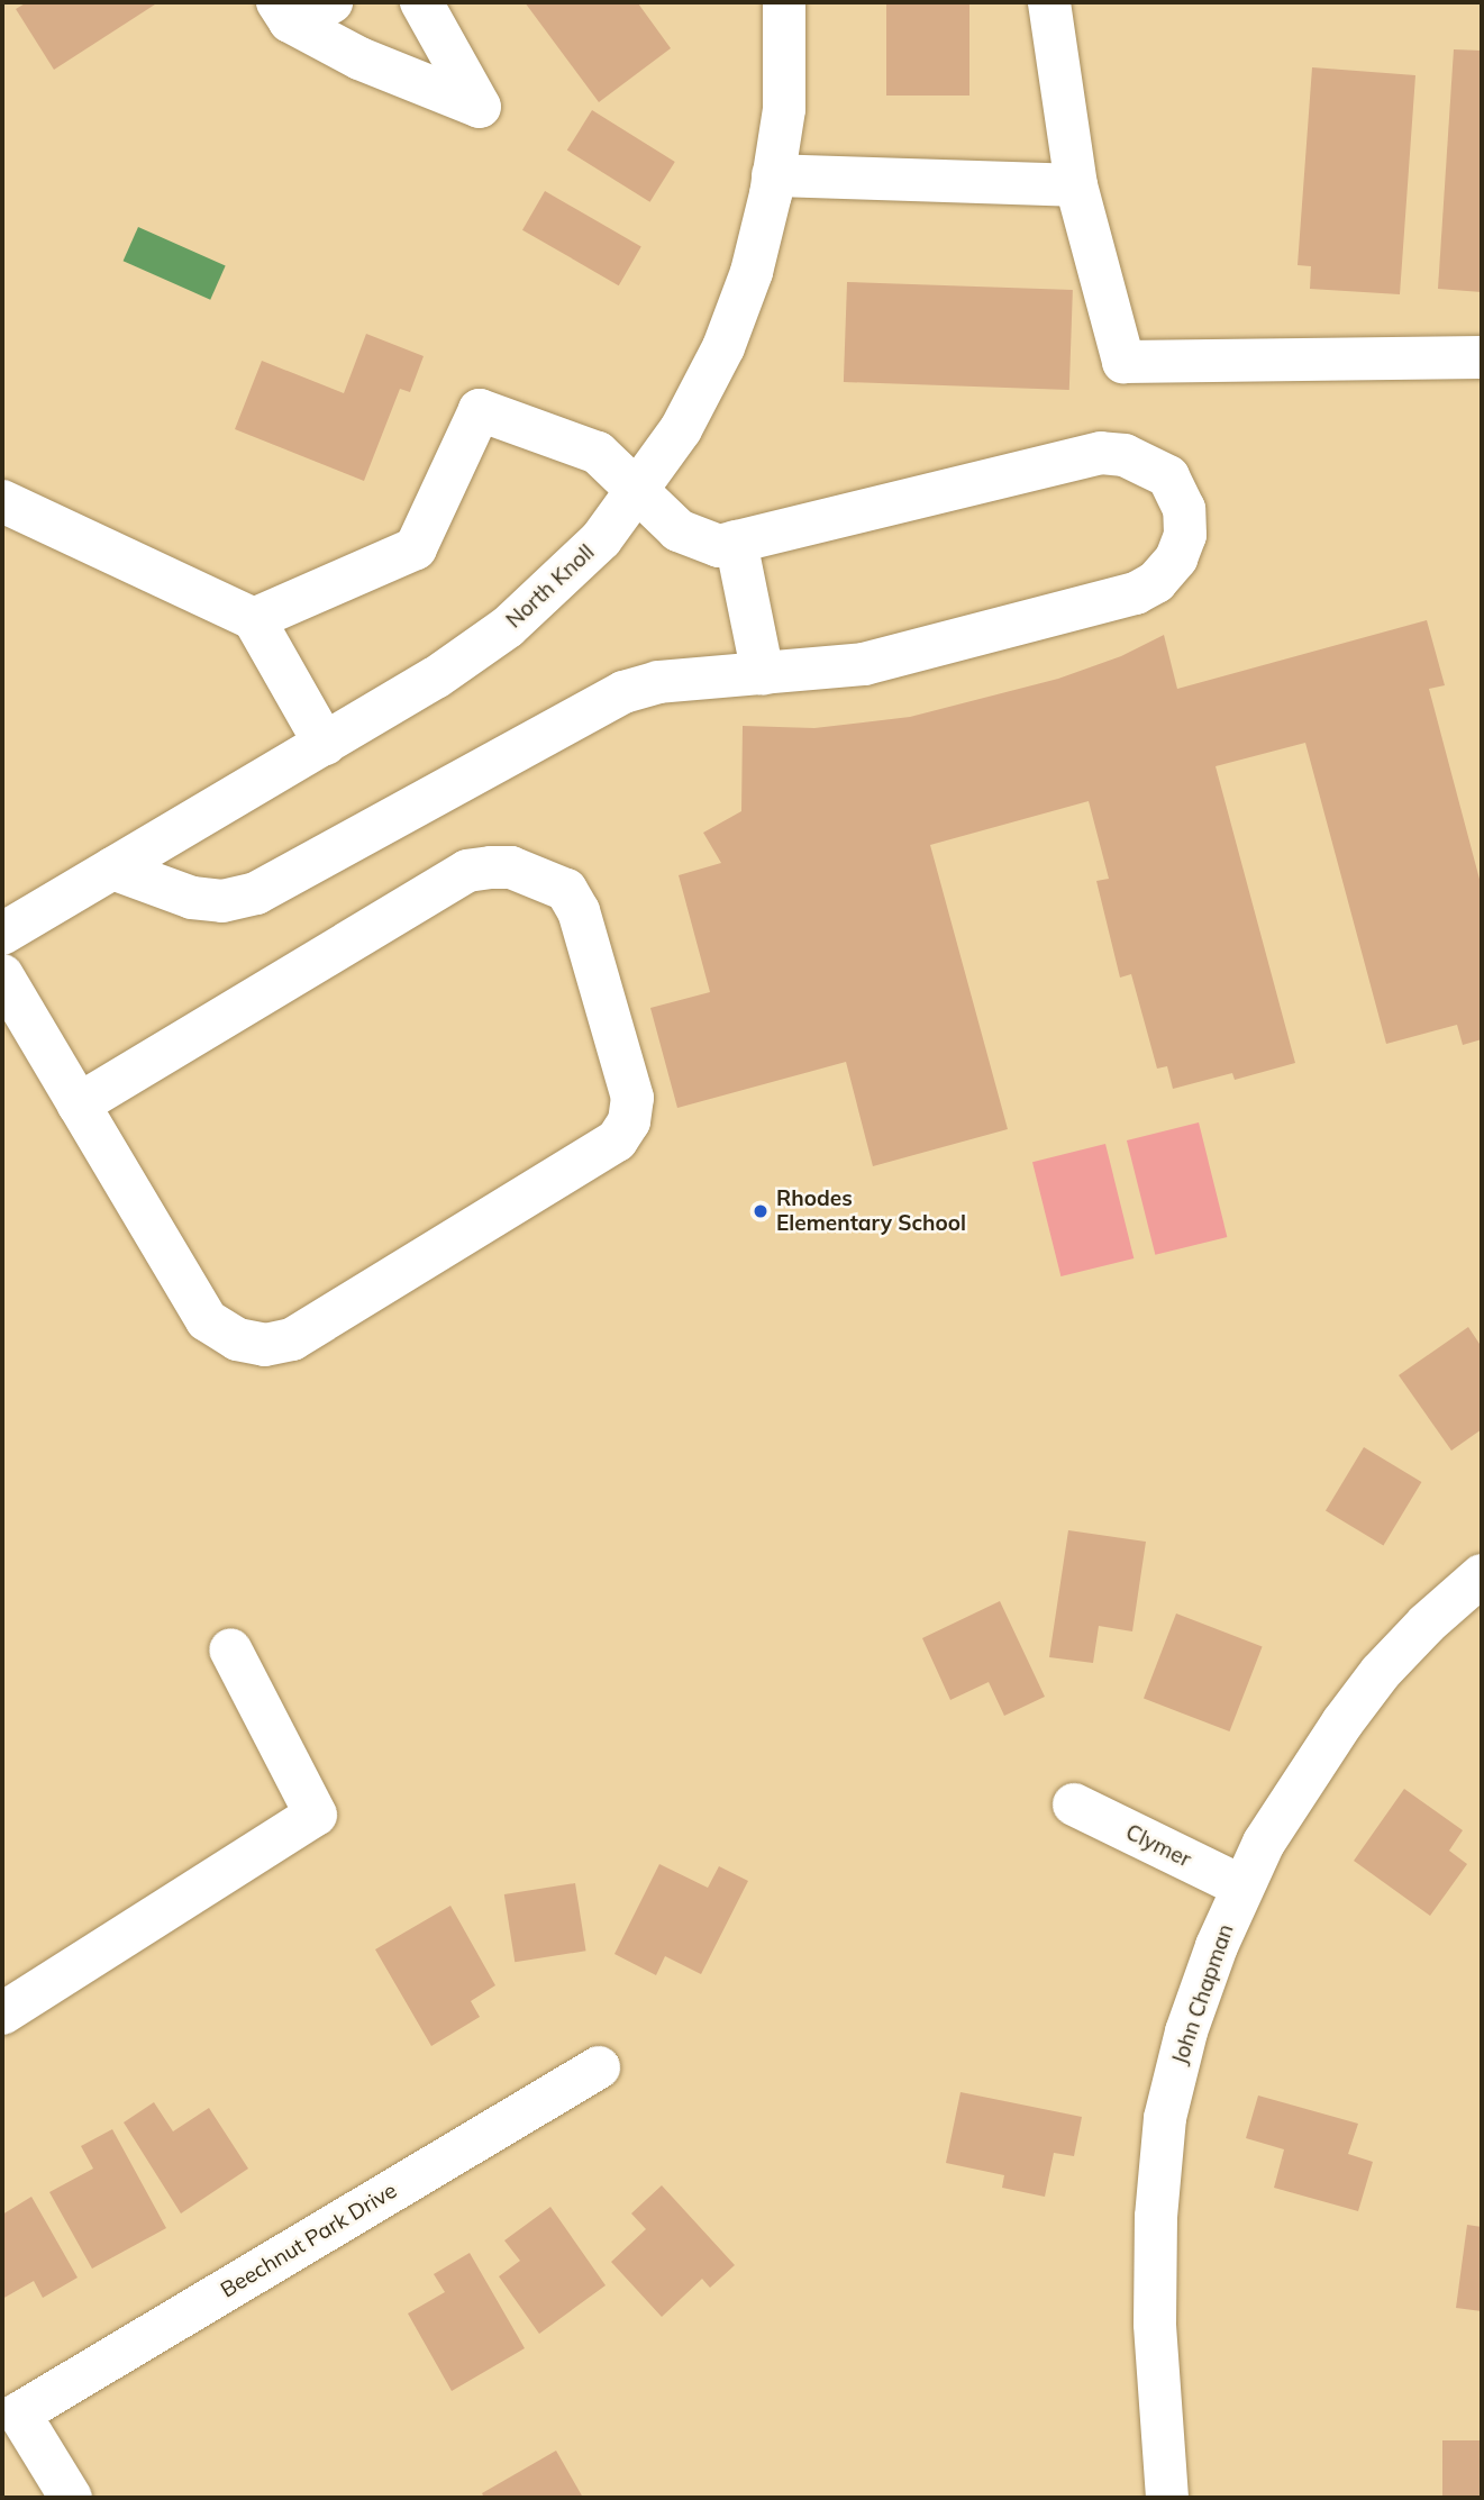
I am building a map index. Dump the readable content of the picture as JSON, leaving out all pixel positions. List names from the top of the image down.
{
  "streets": {
    "street": [
      "North Knoll",
      "Clymer",
      "John Chapman",
      "Beechnut Park Drive"
    ]
  },
  "crossings": [
    ["Clymer", "John Chapman"]
  ],
  "places": ["Rhodes Elementary School"]
}
